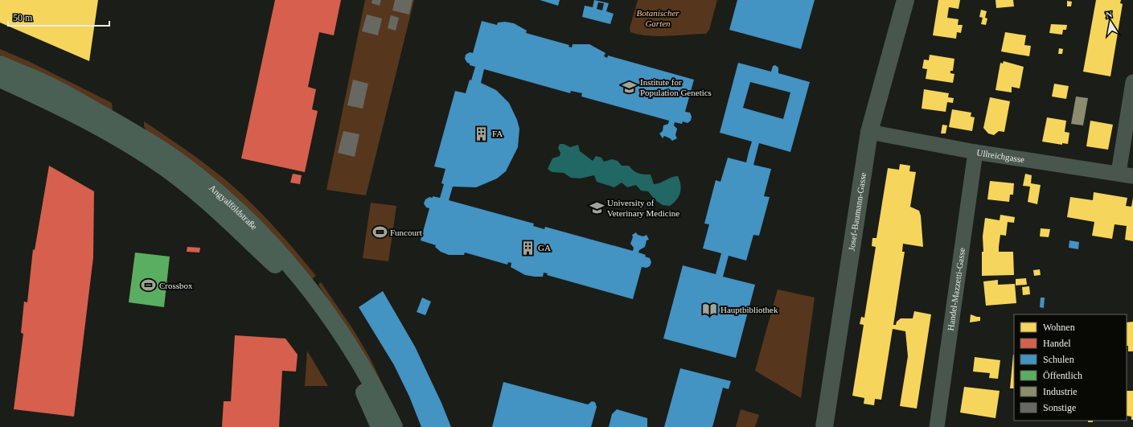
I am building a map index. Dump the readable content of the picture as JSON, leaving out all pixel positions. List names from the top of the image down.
{
  "streets": {
    "main road": ["Angyalföldstraße"],
    "street": ["Ullreichgasse", "Josef-Baumann-Gasse", "Handel-Mazzetti-Gasse"]
  },
  "crossings": [
    ["Ullreichgasse", "Josef-Baumann-Gasse"],
    ["Ullreichgasse", "Handel-Mazzetti-Gasse"]
  ],
  "parks": ["Botanischer Garten"],
  "places": {
    "school or university": ["Institute for Population Genetics", "University of Veterinary Medicine"],
    "building": ["FA", "GA"],
    "sports": ["Funcourt", "Crossbox"],
    "library": ["Hauptbibliothek"]
  },
  "legend": [
    "Wohnen",
    "Handel",
    "Schulen",
    "Öffentlich",
    "Industrie",
    "Sonstige"
  ],
  "scale_bar": "50 m",
  "north": "top"
}
